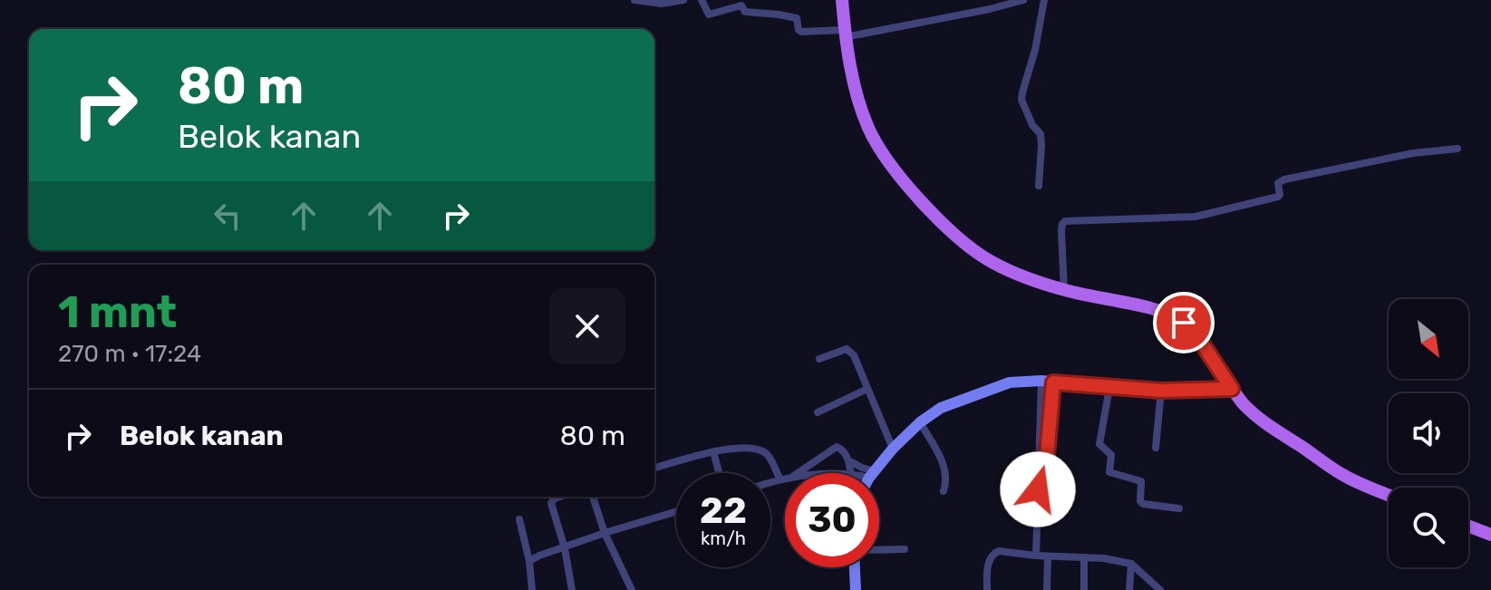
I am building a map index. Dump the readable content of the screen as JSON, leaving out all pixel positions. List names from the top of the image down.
{
  "north": "bottom right",
  "page": {
    "turn": ["80 m", "Belok kanan"],
    "heading": ["1 mnt", "270 m · 17:24"],
    "list": [
      {
        "name": "Belok kanan",
        "value": "80 m"
      }
    ],
    "speed": "22 km/h",
    "limit": "30"
  }
}
